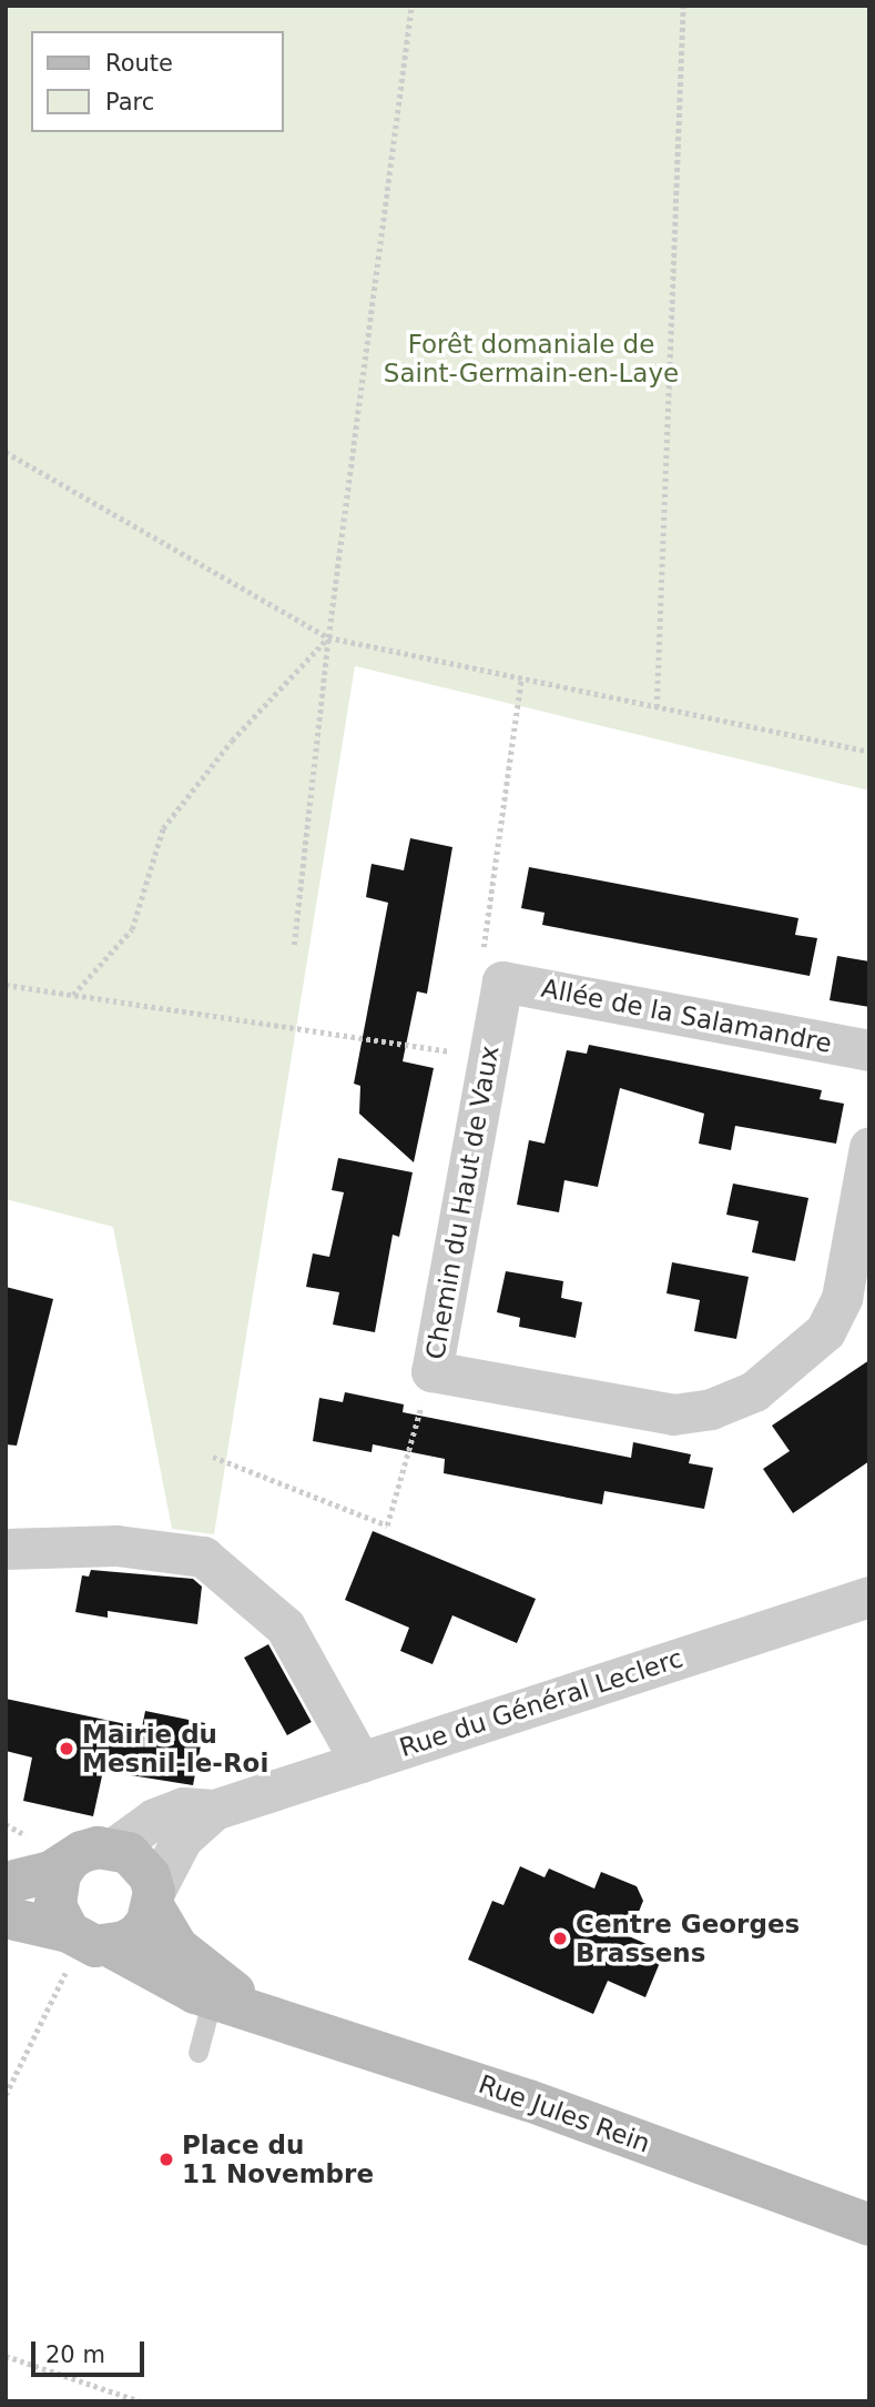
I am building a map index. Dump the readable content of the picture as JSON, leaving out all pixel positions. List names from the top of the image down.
{
  "streets": {
    "main road": ["Rue Jules Rein"],
    "street": ["Allée de la Salamandre", "Chemin du Haut de Vaux", "Rue du Général Leclerc"]
  },
  "crossings": [
    ["Allée de la Salamandre", "Chemin du Haut de Vaux"],
    ["Rue du Général Leclerc", "Rue Jules Rein"]
  ],
  "parks": ["Forêt domaniale de Saint-Germain-en-Laye"],
  "places": ["Mairie du Mesnil-le-Roi", "Centre Georges Brassens", "Place du 11 Novembre"],
  "legend": ["Route", "Parc"],
  "scale_bar": "20 m"
}
